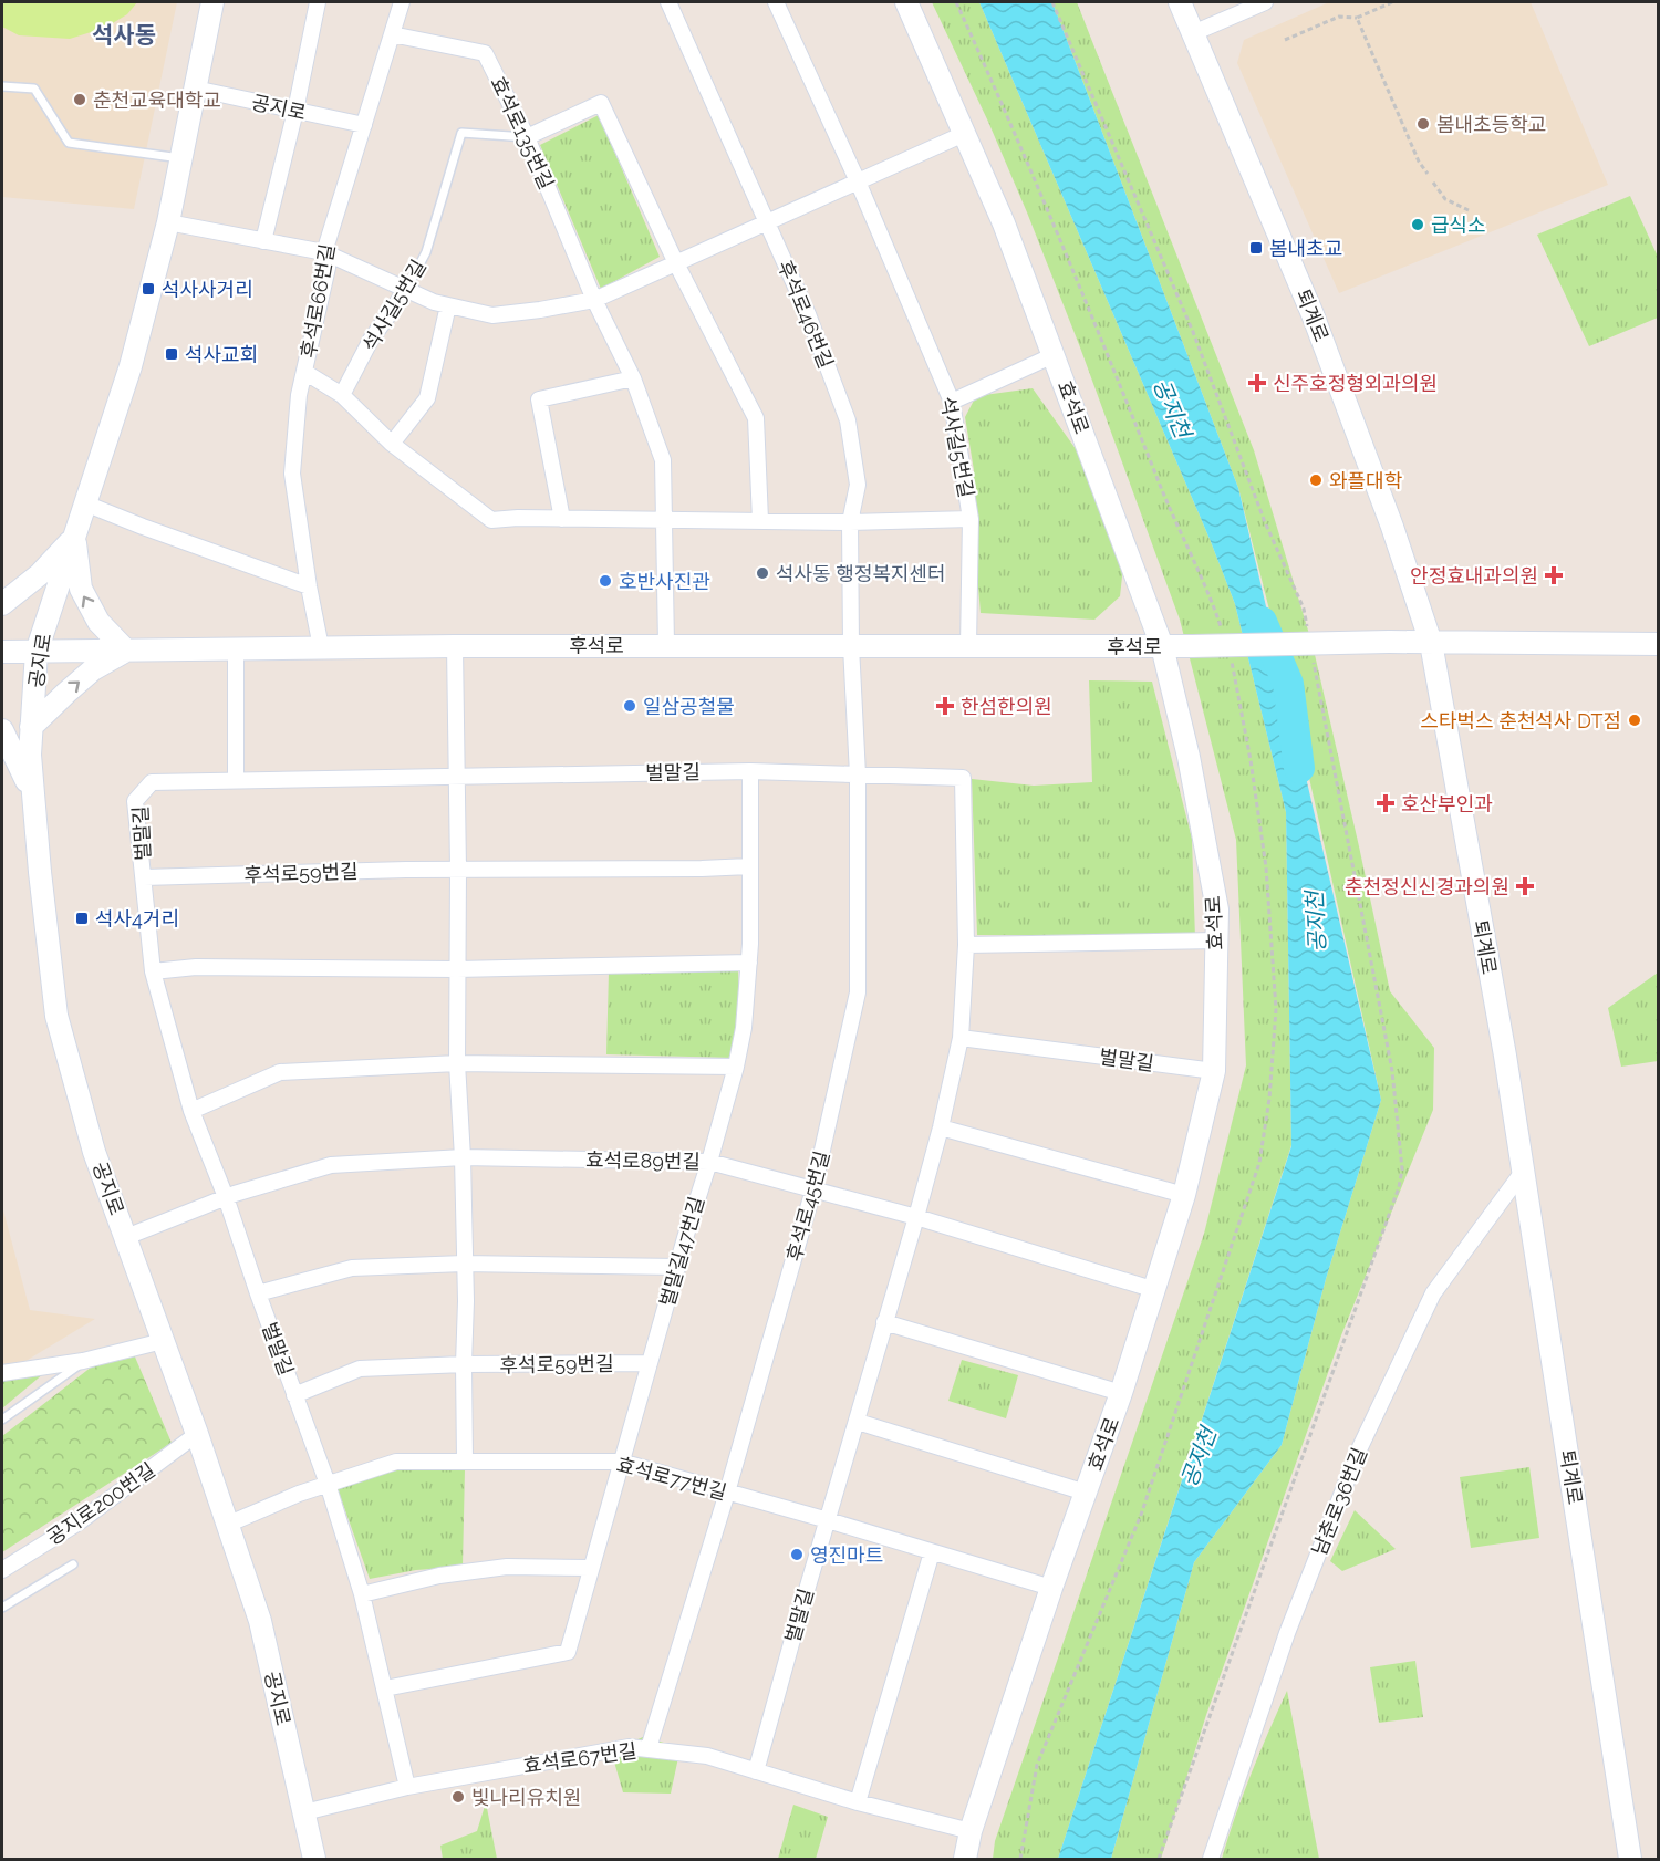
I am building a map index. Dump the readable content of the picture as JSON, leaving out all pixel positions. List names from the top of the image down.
{
  "streets": {
    "street": [
      "공지로",
      "효석로135번길",
      "후석로66번길",
      "석사길5번길",
      "후석로46번길",
      "퇴계로",
      "효석로",
      "후석로",
      "벌말길",
      "후석로59번길",
      "효석로89번길",
      "후석로45번길",
      "벌말길47번길",
      "효석로77번길",
      "남춘로36번길",
      "공지로200번길",
      "효석로67번길"
    ]
  },
  "crossings": [
    ["공지로", "후석로66번길"],
    ["공지로", "후석로"],
    ["공지로", "효석로89번길"],
    ["공지로", "효석로77번길"],
    ["공지로", "공지로200번길"],
    ["공지로", "효석로67번길"],
    ["효석로135번길", "후석로66번길"],
    ["효석로135번길", "석사길5번길"],
    ["효석로135번길", "후석로"],
    ["후석로66번길", "후석로"],
    ["석사길5번길", "후석로46번길"],
    ["후석로46번길", "후석로"],
    ["후석로46번길", "후석로45번길"],
    ["퇴계로", "후석로"],
    ["퇴계로", "남춘로36번길"],
    ["효석로", "후석로"],
    ["효석로", "벌말길"],
    ["효석로", "효석로89번길"],
    ["효석로", "효석로77번길"],
    ["효석로", "효석로67번길"],
    ["후석로", "후석로45번길"],
    ["벌말길", "후석로59번길"],
    ["벌말길", "효석로89번길"],
    ["벌말길", "후석로45번길"],
    ["벌말길", "벌말길47번길"],
    ["벌말길", "효석로77번길"],
    ["벌말길", "효석로67번길"],
    ["후석로59번길", "벌말길47번길"],
    ["효석로89번길", "후석로45번길"],
    ["효석로89번길", "벌말길47번길"],
    ["후석로45번길", "효석로77번길"],
    ["후석로45번길", "효석로67번길"],
    ["벌말길47번길", "효석로77번길"]
  ],
  "districts": ["석사동"],
  "water": ["공지천"],
  "places": {
    "other": [
      "춘천교육대학교",
      "봄내초등학교",
      "급식소",
      "와플대학",
      "석사동 행정복지센터",
      "호반사진관",
      "일삼공철물",
      "스타벅스 춘천석사 DT점",
      "영진마트",
      "빛나리유치원"
    ],
    "transit": [
      "봄내초교",
      "석사사거리",
      "석사교회",
      "석사4거리"
    ],
    "health": [
      "신주호정형외과의원",
      "안정효내과의원",
      "한섬한의원",
      "호산부인과",
      "춘천정신신경과의원"
    ]
  }
}
